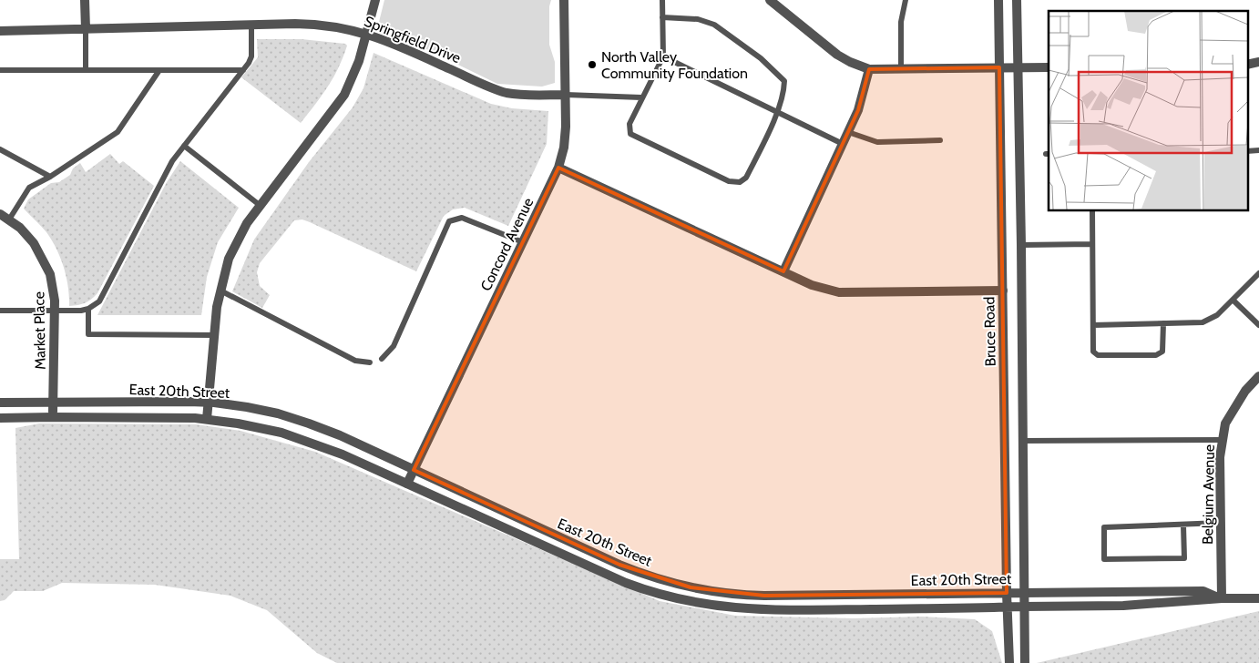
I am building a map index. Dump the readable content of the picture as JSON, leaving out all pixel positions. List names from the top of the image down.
{
  "streets": {
    "street": [
      "Springfield Drive",
      "Concord Avenue",
      "Market Place",
      "Bruce Road",
      "East 20th Street",
      "Belgium Avenue"
    ]
  },
  "crossings": [
    ["Springfield Drive", "Concord Avenue"],
    ["Concord Avenue", "East 20th Street"],
    ["Market Place", "East 20th Street"],
    ["Bruce Road", "East 20th Street"],
    ["East 20th Street", "Belgium Avenue"]
  ],
  "places": ["North Valley Community Foundation"]
}
